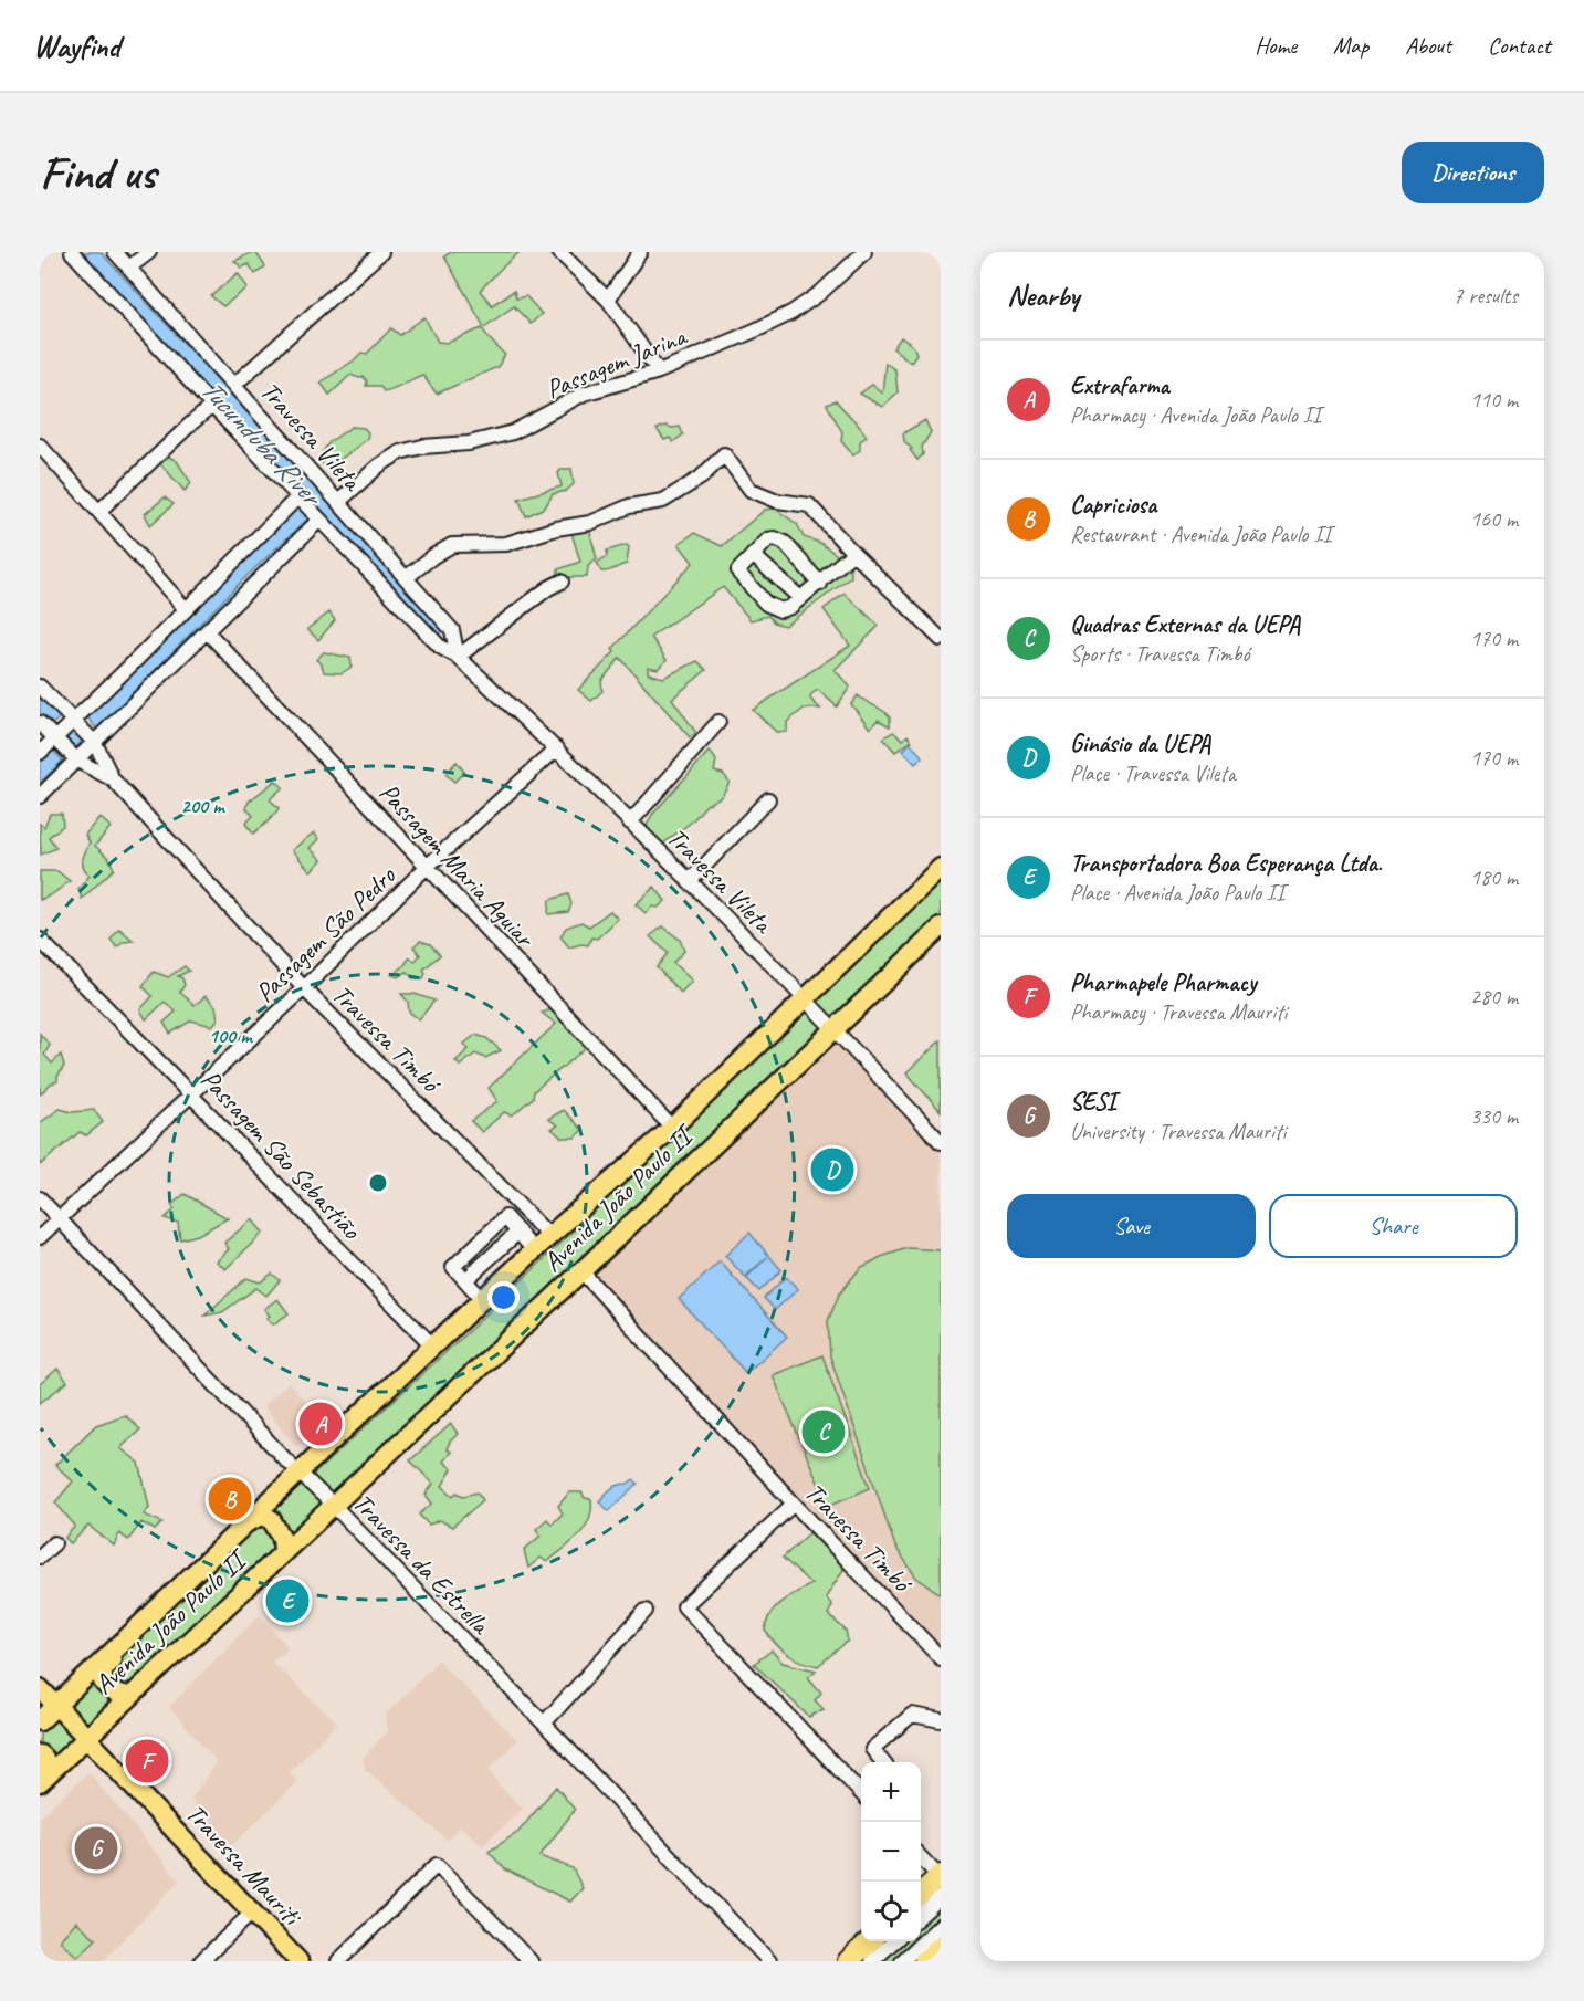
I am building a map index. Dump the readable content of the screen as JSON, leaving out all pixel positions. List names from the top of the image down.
{
  "streets": {
    "main road": ["Avenida João Paulo II", "Travessa Mauriti"],
    "street": [
      "Passagem Jarina",
      "Travessa Vileta",
      "Passagem Maria Aguiar",
      "Passagem São Pedro",
      "Travessa Timbó",
      "Passagem São Sebastião",
      "Travessa da Estrella"
    ]
  },
  "crossings": [
    ["Passagem Jarina", "Travessa Vileta"],
    ["Travessa Vileta", "Passagem São Pedro"],
    ["Travessa Vileta", "Avenida João Paulo II"],
    ["Passagem Maria Aguiar", "Passagem São Pedro"],
    ["Passagem Maria Aguiar", "Avenida João Paulo II"],
    ["Passagem São Pedro", "Travessa Timbó"],
    ["Passagem São Pedro", "Passagem São Sebastião"],
    ["Passagem São Pedro", "Travessa da Estrella"],
    ["Travessa Timbó", "Avenida João Paulo II"],
    ["Passagem São Sebastião", "Avenida João Paulo II"],
    ["Avenida João Paulo II", "Travessa da Estrella"],
    ["Avenida João Paulo II", "Travessa Mauriti"]
  ],
  "water": ["Tucunduba River"],
  "page": {
    "header": "Wayfind",
    "nav": [
      "Home",
      "Map",
      "About",
      "Contact"
    ],
    "buttons": [
      "Directions",
      ["Save", "Share"]
    ],
    "title": "Find us",
    "heading": ["Nearby", "7 results"],
    "list": [
      {
        "mark": "A",
        "name": "Extrafarma",
        "note": "Pharmacy · Avenida João Paulo II",
        "value": "110 m"
      },
      {
        "mark": "B",
        "name": "Capriciosa",
        "note": "Restaurant · Avenida João Paulo II",
        "value": "160 m"
      },
      {
        "mark": "C",
        "name": "Quadras Externas da UEPA",
        "note": "Sports · Travessa Timbó",
        "value": "170 m"
      },
      {
        "mark": "D",
        "name": "Ginásio da UEPA",
        "note": "Place · Travessa Vileta",
        "value": "170 m"
      },
      {
        "mark": "E",
        "name": "Transportadora Boa Esperança Ltda.",
        "note": "Place · Avenida João Paulo II",
        "value": "180 m"
      },
      {
        "mark": "F",
        "name": "Pharmapele Pharmacy",
        "note": "Pharmacy · Travessa Mauriti",
        "value": "280 m"
      },
      {
        "mark": "G",
        "name": "SESI",
        "note": "University · Travessa Mauriti",
        "value": "330 m"
      }
    ],
    "pins": [
      "D",
      "A",
      "C",
      "B",
      "E",
      "F",
      "G"
    ],
    "map_buttons": ["+", "−"]
  },
  "rings": ["200 m", "100 m"]
}
